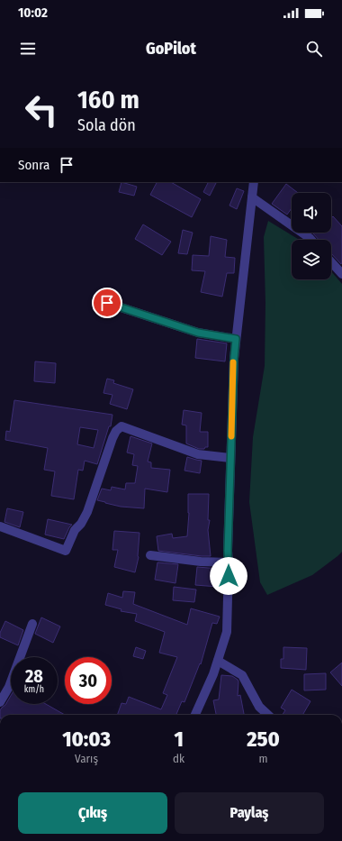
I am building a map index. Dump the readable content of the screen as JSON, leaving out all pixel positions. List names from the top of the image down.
{
  "page": {
    "status": "10:02",
    "header": "GoPilot",
    "turn": ["160 m", "Sola dön"],
    "then": "Sonra",
    "speed": "28 km/h",
    "limit": "30",
    "eta": [
      "10:03",
      "Varış",
      "1",
      "dk",
      "250",
      "m"
    ],
    "buttons": ["Çıkış", "Paylaş"]
  }
}
